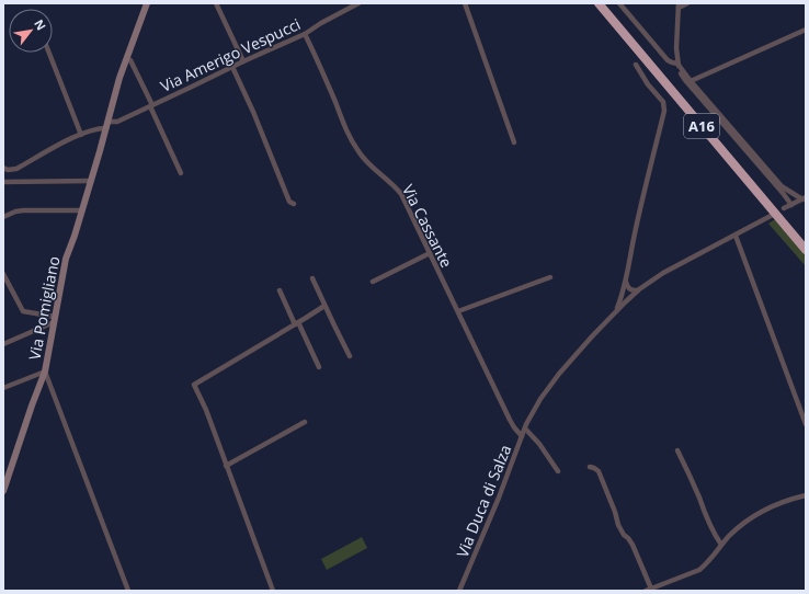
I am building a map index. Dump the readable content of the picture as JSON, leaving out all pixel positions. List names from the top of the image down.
{
  "streets": {
    "highway": ["A16"],
    "street": [
      "Via Amerigo Vespucci",
      "Via Cassante",
      "Via Pomigliano",
      "Via Duca di Salza"
    ]
  },
  "crossings": [
    ["Via Amerigo Vespucci", "Via Cassante"],
    ["Via Amerigo Vespucci", "Via Pomigliano"],
    ["Via Cassante", "Via Duca di Salza"]
  ],
  "north": "top right"
}
